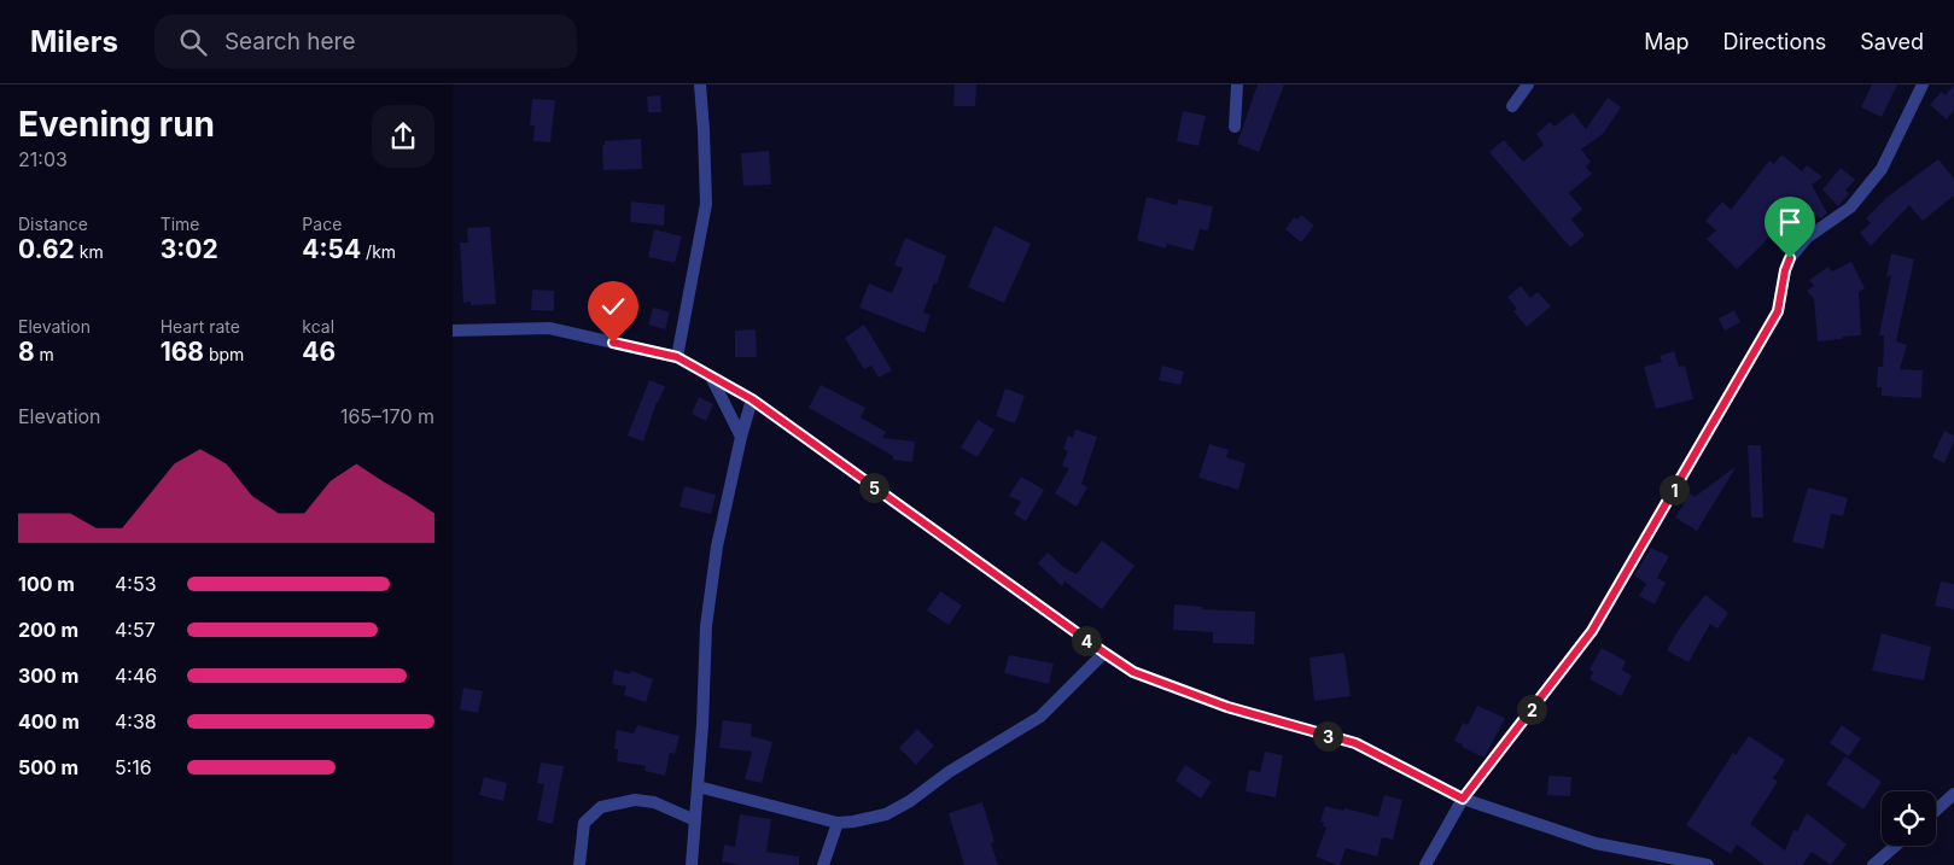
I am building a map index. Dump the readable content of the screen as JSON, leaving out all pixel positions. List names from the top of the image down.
{
  "page": {
    "header": "Milers",
    "search": "Search here",
    "nav": ["Map", "Directions", "Saved"],
    "heading": ["Evening run", "21:03"],
    "stats": [
      ["Distance", "0.62 km"],
      ["Time", "3:02"],
      ["Pace", "4:54 /km"],
      ["Elevation", "8 m"],
      ["Heart rate", "168 bpm"],
      ["kcal", "46"]
    ],
    "chart": ["Elevation", "165–170 m"],
    "pins": [
      "5",
      "1",
      "4",
      "2",
      "3"
    ],
    "list": [
      {
        "name": "100 m",
        "note": "4:53"
      },
      {
        "name": "200 m",
        "note": "4:57"
      },
      {
        "name": "300 m",
        "note": "4:46"
      },
      {
        "name": "400 m",
        "note": "4:38"
      },
      {
        "name": "500 m",
        "note": "5:16"
      }
    ]
  }
}
